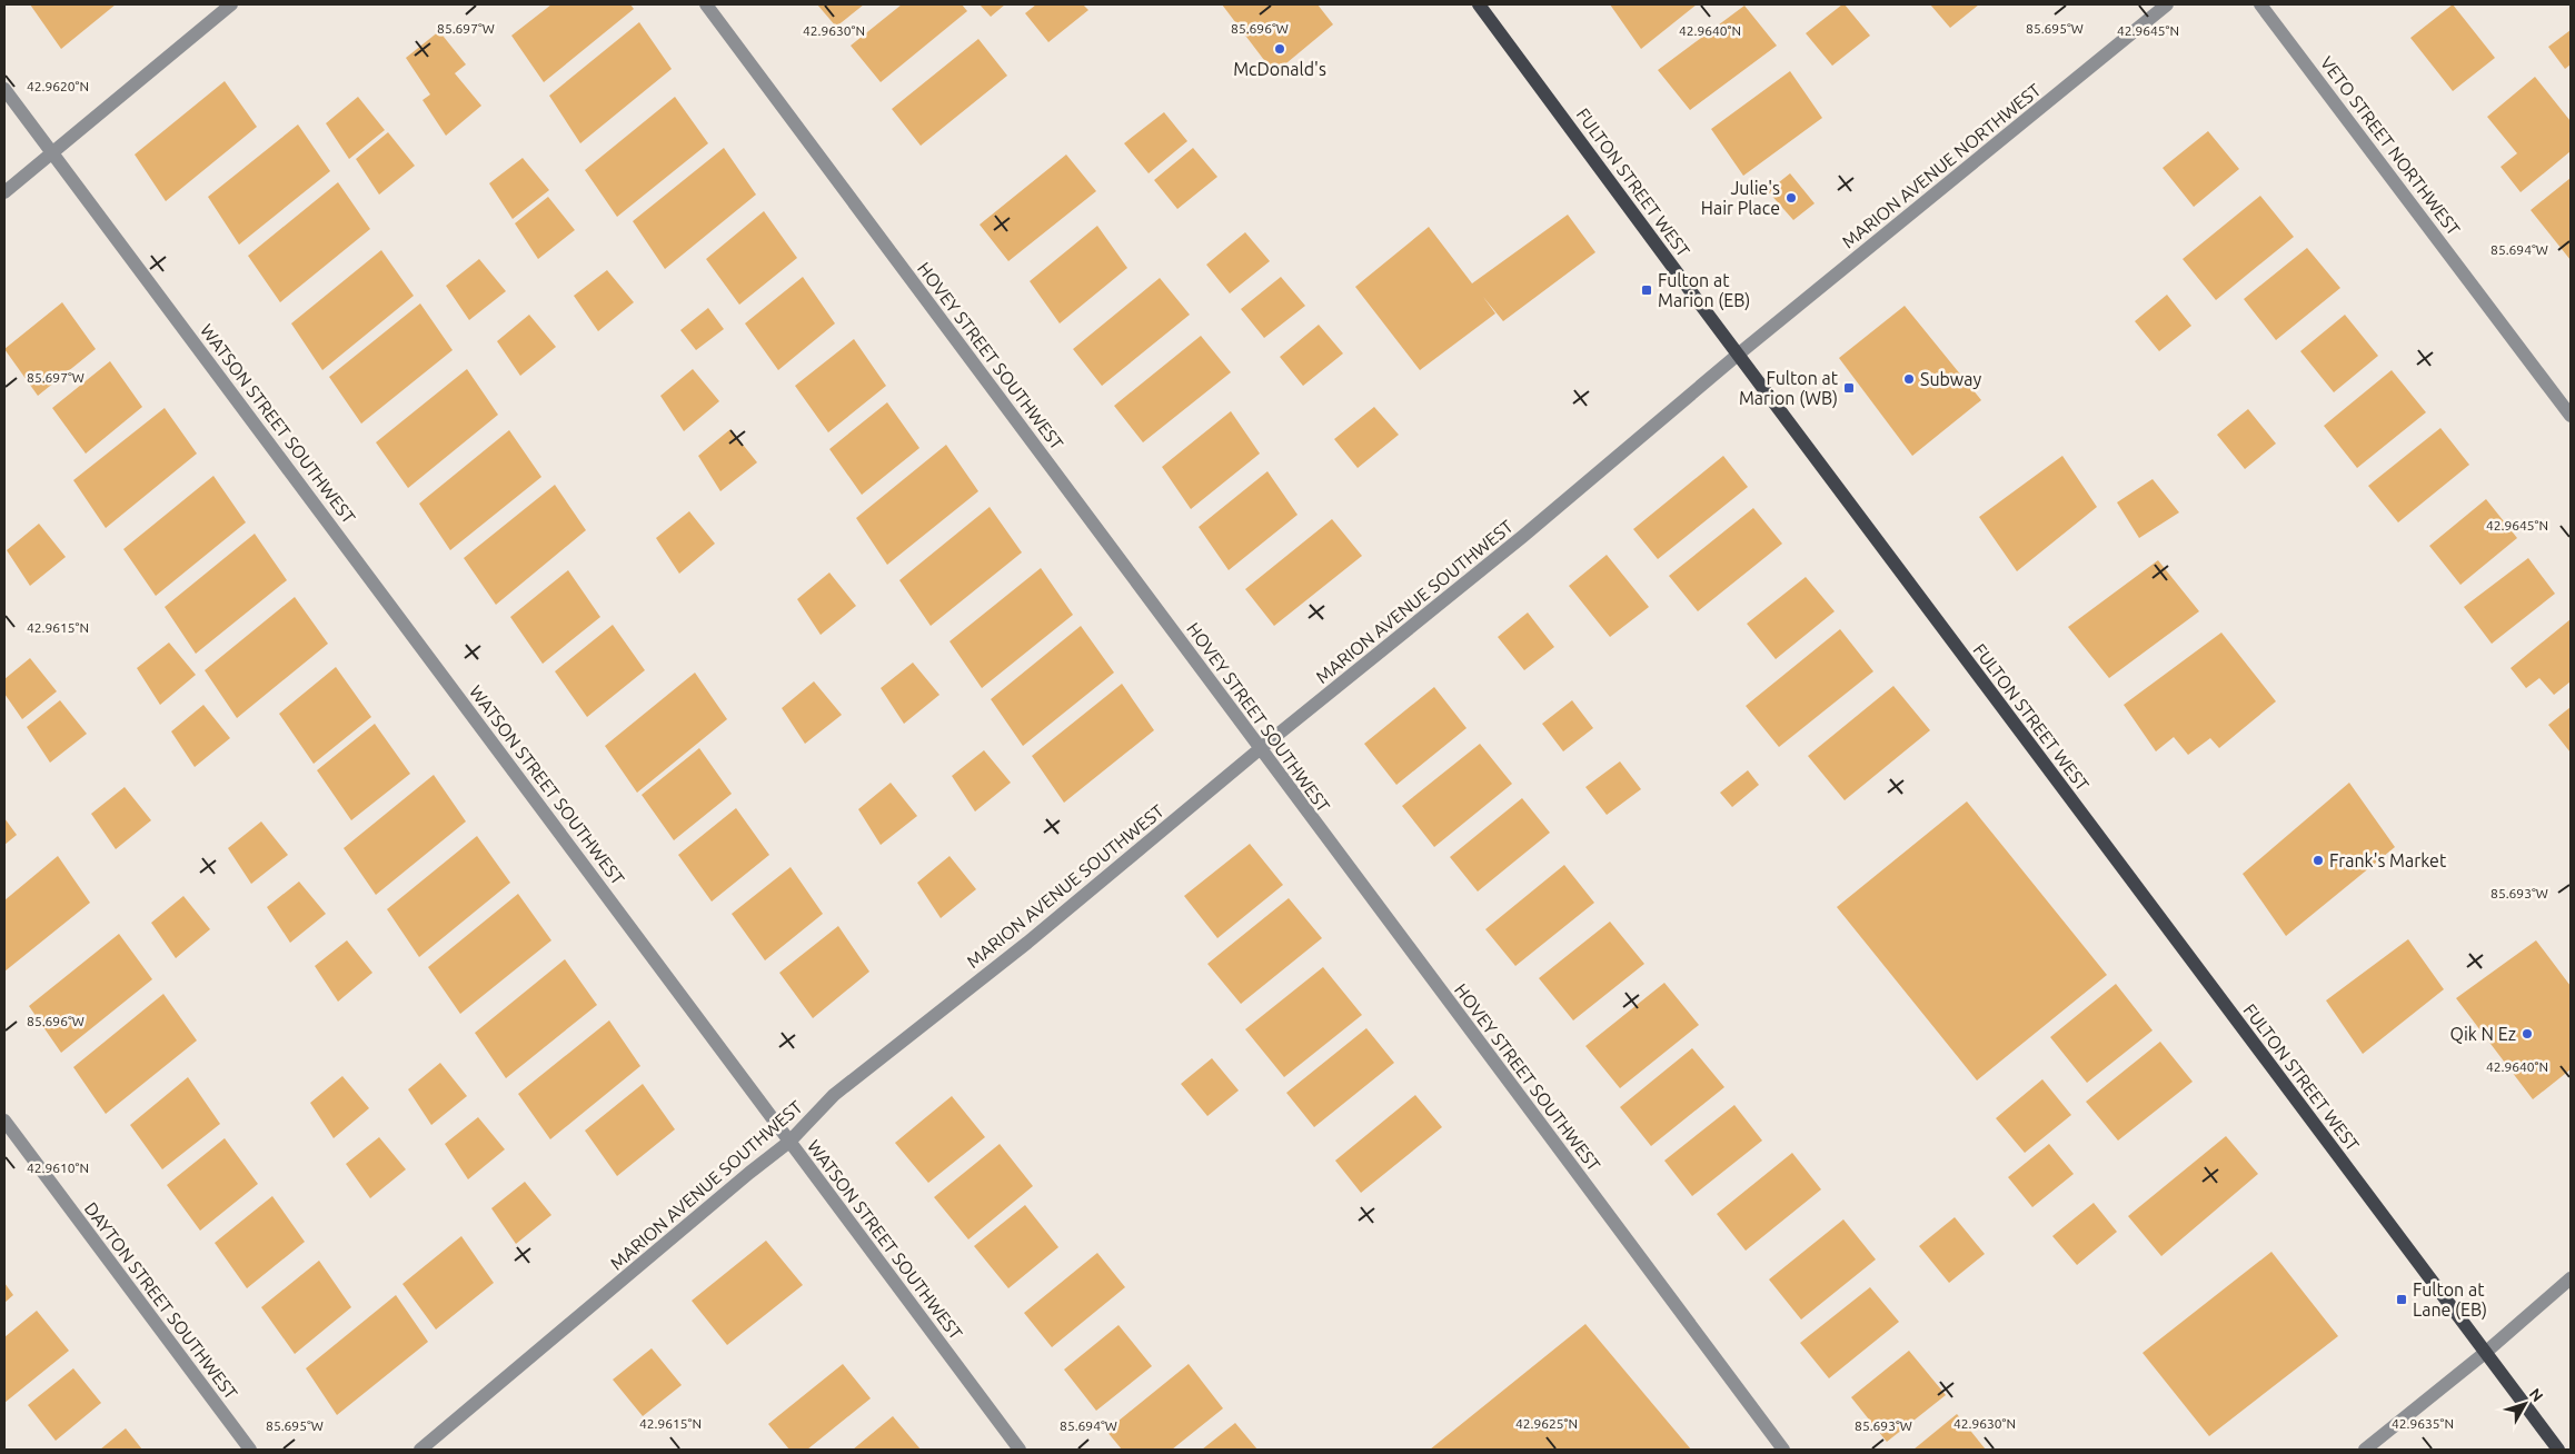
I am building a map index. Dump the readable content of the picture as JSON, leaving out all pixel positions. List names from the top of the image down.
{
  "streets": {
    "main road": ["FULTON STREET WEST"],
    "street": [
      "VETO STREET NORTHWEST",
      "MARION AVENUE NORTHWEST",
      "HOVEY STREET SOUTHWEST",
      "WATSON STREET SOUTHWEST",
      "MARION AVENUE SOUTHWEST",
      "DAYTON STREET SOUTHWEST"
    ]
  },
  "crossings": [
    ["MARION AVENUE NORTHWEST", "FULTON STREET WEST"],
    ["MARION AVENUE NORTHWEST", "MARION AVENUE SOUTHWEST"],
    ["FULTON STREET WEST", "MARION AVENUE SOUTHWEST"],
    ["HOVEY STREET SOUTHWEST", "MARION AVENUE SOUTHWEST"],
    ["WATSON STREET SOUTHWEST", "MARION AVENUE SOUTHWEST"]
  ],
  "places": {
    "other": [
      "McDonald's",
      "Julie's Hair Place",
      "Subway",
      "Frank's Market",
      "Qik N Ez"
    ],
    "transit": ["Fulton at Marion (EB)", "Fulton at Marion (WB)", "Fulton at Lane (EB)"]
  },
  "north": "top right",
  "coordinates": [
    "85.695°W",
    "85.697°W",
    "85.696°W",
    "42.9630°N",
    "42.9640°N",
    "42.9645°N",
    "42.9620°N",
    "85.694°W",
    "42.9615°N",
    "85.693°W",
    "42.9610°N",
    "42.9625°N",
    "42.9635°N"
  ]
}
